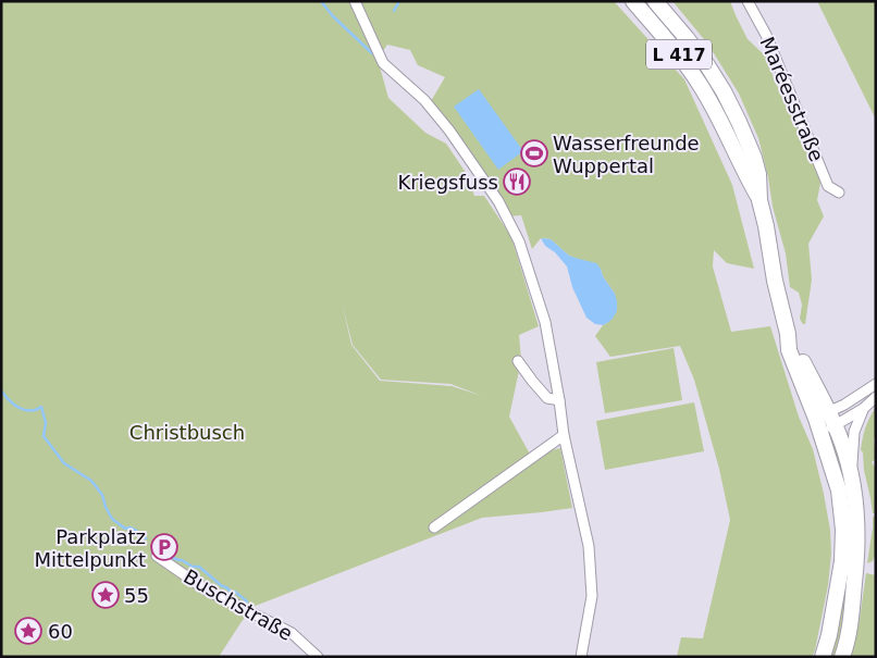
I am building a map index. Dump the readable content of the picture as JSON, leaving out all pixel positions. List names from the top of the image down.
{
  "streets": {
    "main road": ["L 417"],
    "street": ["Maréesstraße", "Buschstraße"]
  },
  "parks": ["Christbusch"],
  "places": {
    "sports": ["Wasserfreunde Wuppertal"],
    "restaurant": ["Kriegsfuss"],
    "parking": ["Parkplatz Mittelpunkt"],
    "place": ["55", "60"]
  }
}
